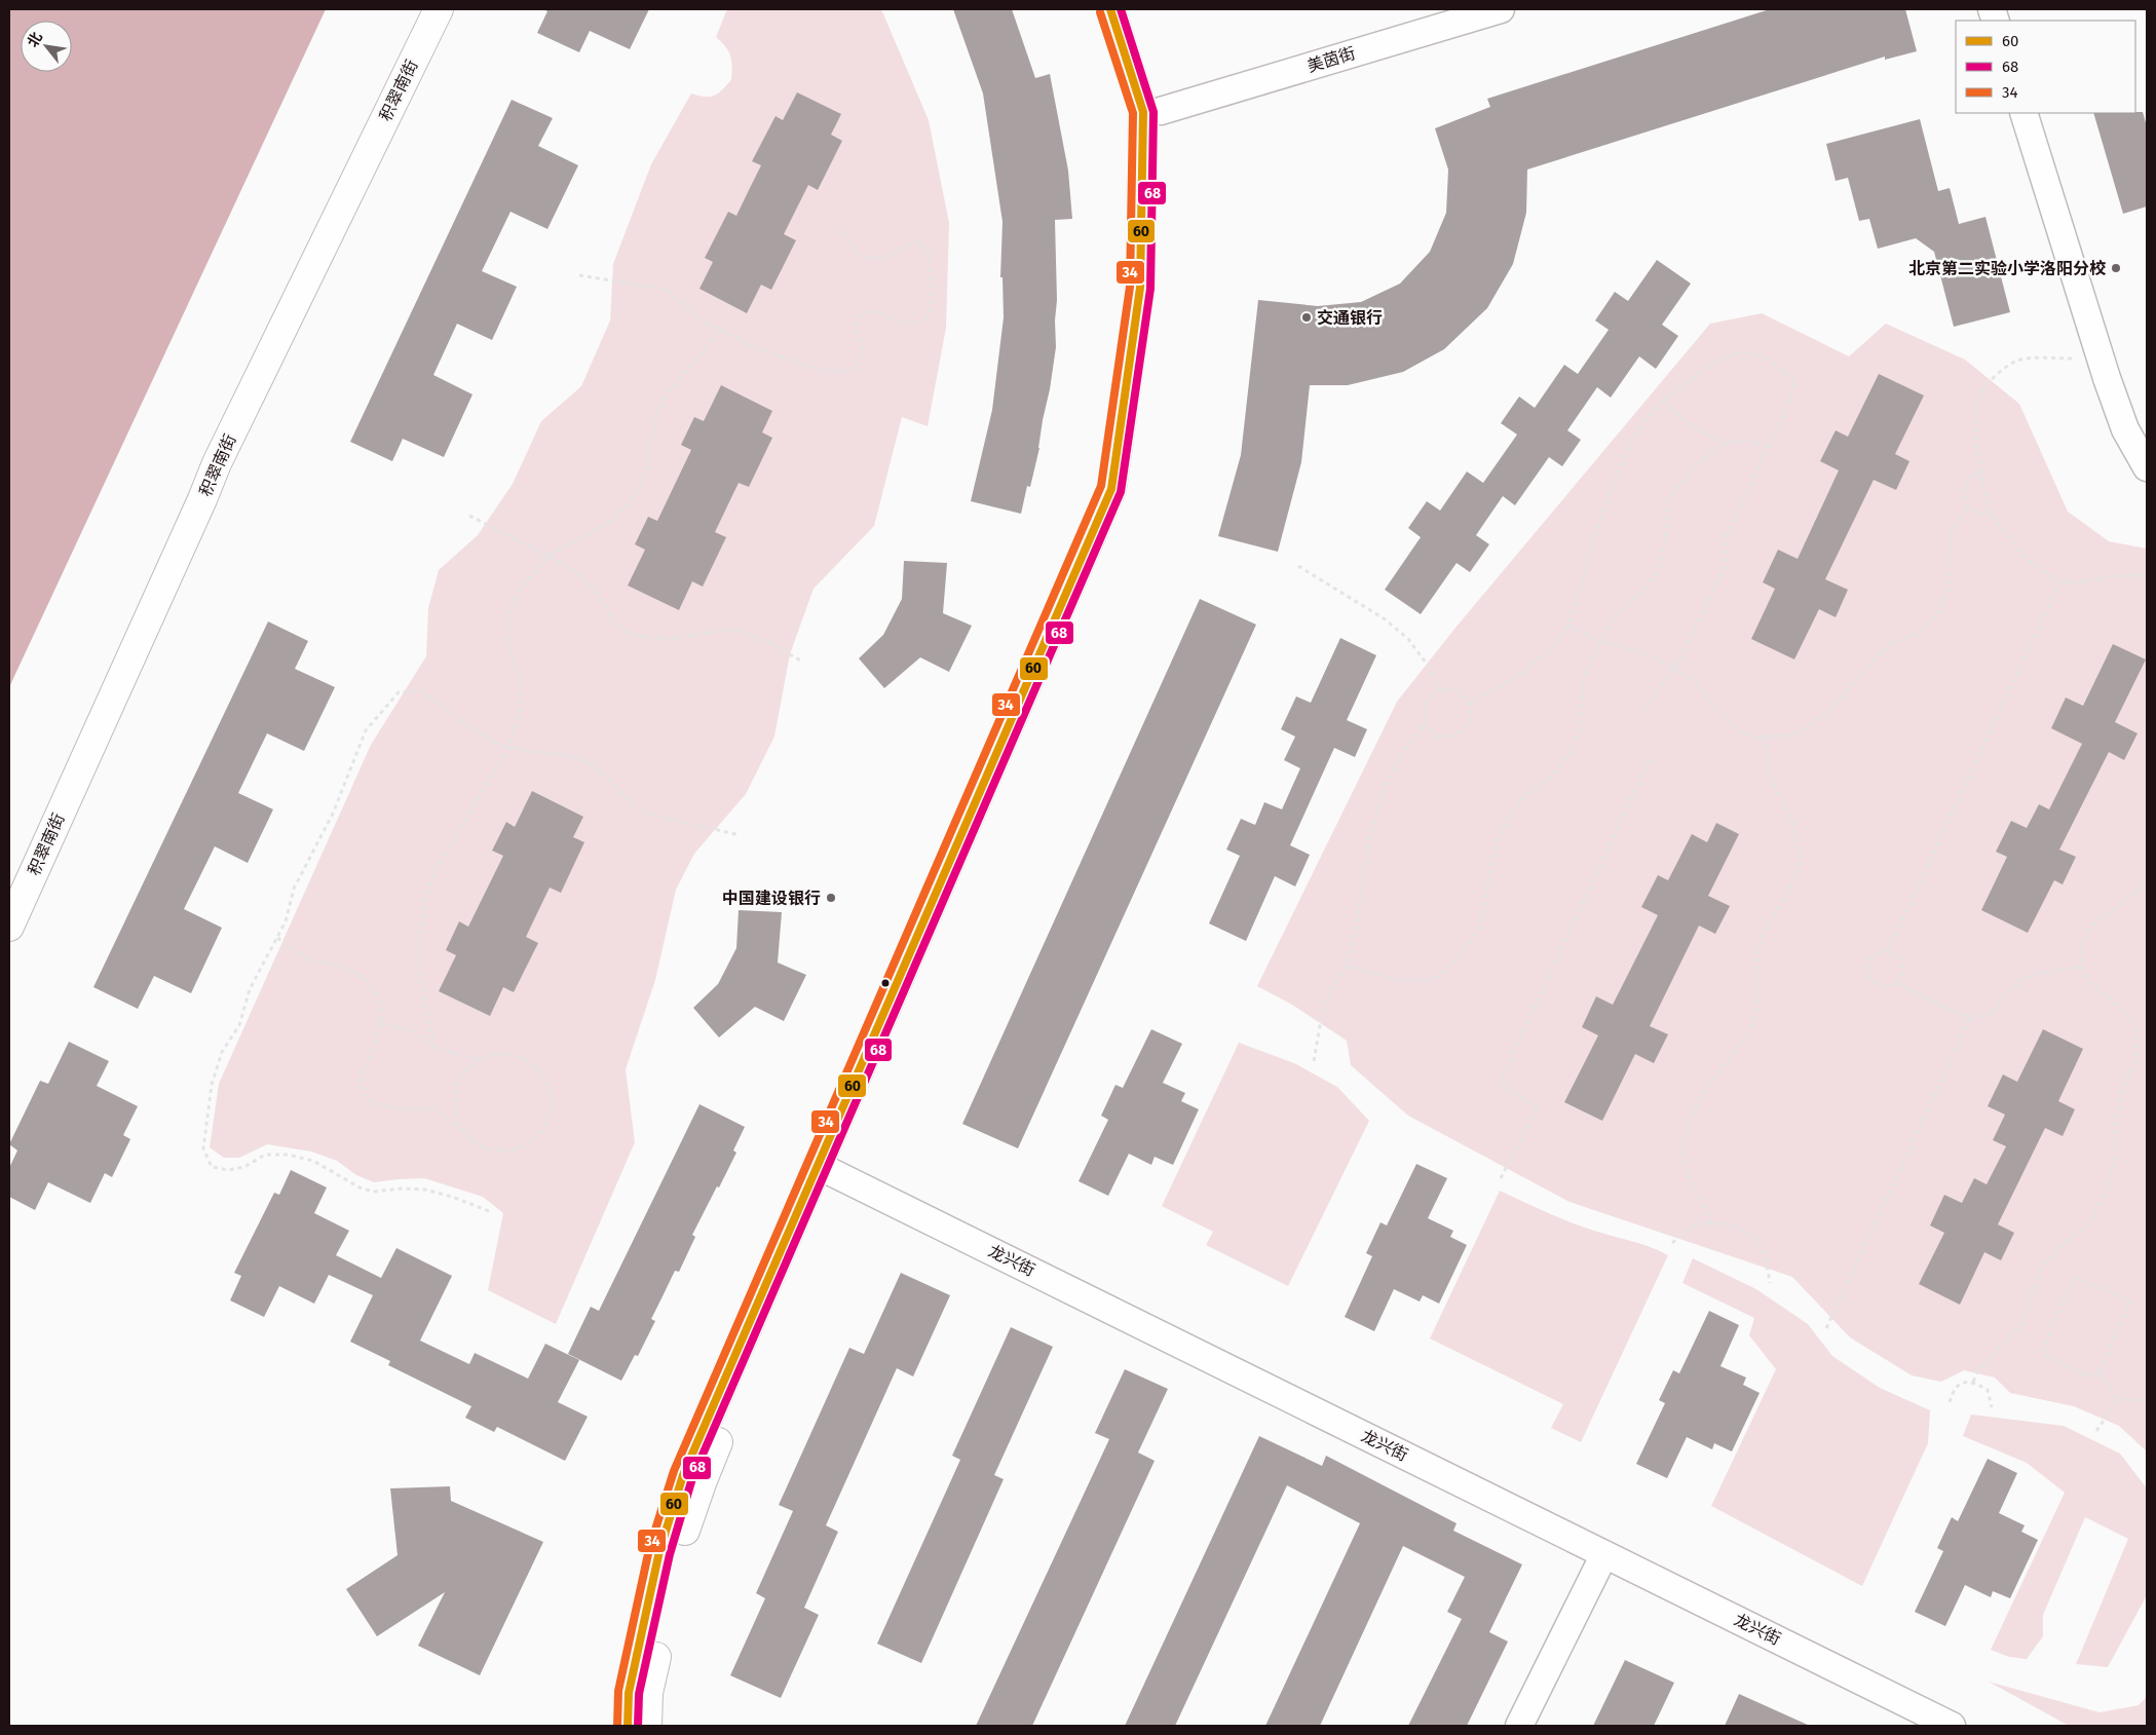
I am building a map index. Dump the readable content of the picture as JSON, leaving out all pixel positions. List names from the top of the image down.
{
  "streets": {
    "main road": ["积翠南街"],
    "street": ["美茵街", "龙兴街"]
  },
  "places": ["北京第二实验小学洛阳分校", "交通银行", "中国建设银行"],
  "lines": ["transit line 60", "transit line 68", "transit line 34"],
  "legend": ["60", "68", "34"],
  "north": "top left"
}
